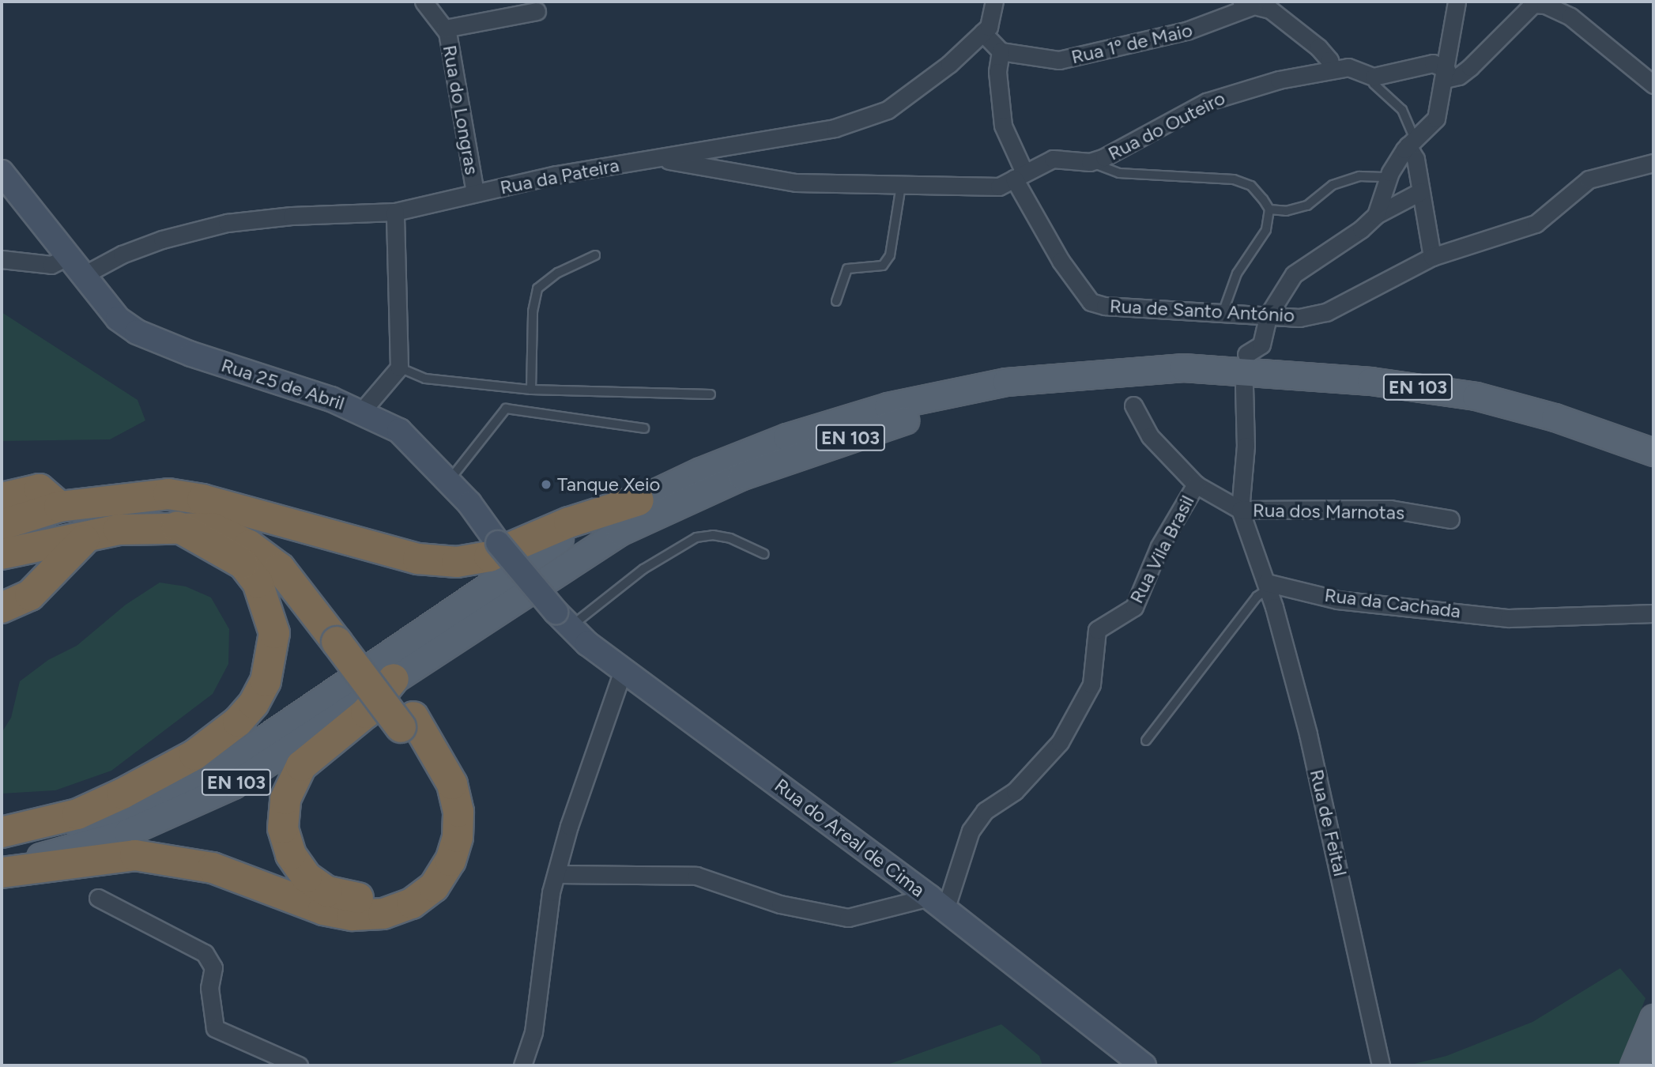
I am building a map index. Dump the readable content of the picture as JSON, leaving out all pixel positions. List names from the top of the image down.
{
  "streets": {
    "main road": ["Rua 25 de Abril", "EN 103", "Rua do Areal de Cima"],
    "street": [
      "Rua 1º de Maio",
      "Rua do Longras",
      "Rua do Outeiro",
      "Rua da Pateira",
      "Rua de Santo António",
      "Rua dos Marnotas",
      "Rua Vila Brasil",
      "Rua da Cachada",
      "Rua de Feital"
    ]
  },
  "crossings": [
    ["Rua do Longras", "Rua da Pateira"],
    ["Rua do Outeiro", "Rua da Pateira"],
    ["Rua do Outeiro", "Rua de Santo António"],
    ["Rua da Pateira", "Rua 25 de Abril"],
    ["Rua 25 de Abril", "Rua do Areal de Cima"],
    ["Rua Vila Brasil", "Rua do Areal de Cima"],
    ["Rua da Cachada", "Rua de Feital"]
  ],
  "places": ["Tanque Xeio"]
}
